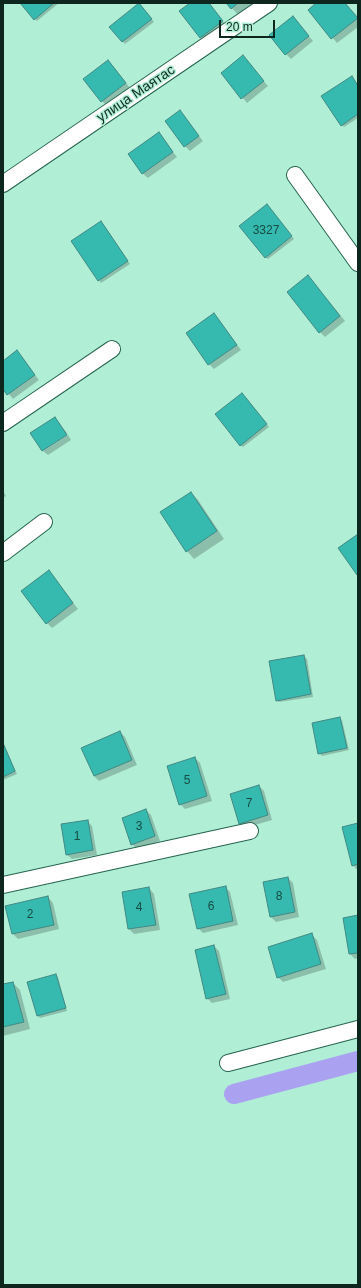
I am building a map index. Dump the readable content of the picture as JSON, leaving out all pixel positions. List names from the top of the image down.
{
  "streets": {
    "street": ["улица Маятас"]
  },
  "house_numbers": [
    "3327",
    "5",
    "7",
    "3",
    "1",
    "8",
    "6",
    "4",
    "2"
  ],
  "scale_bar": "20 m"
}
